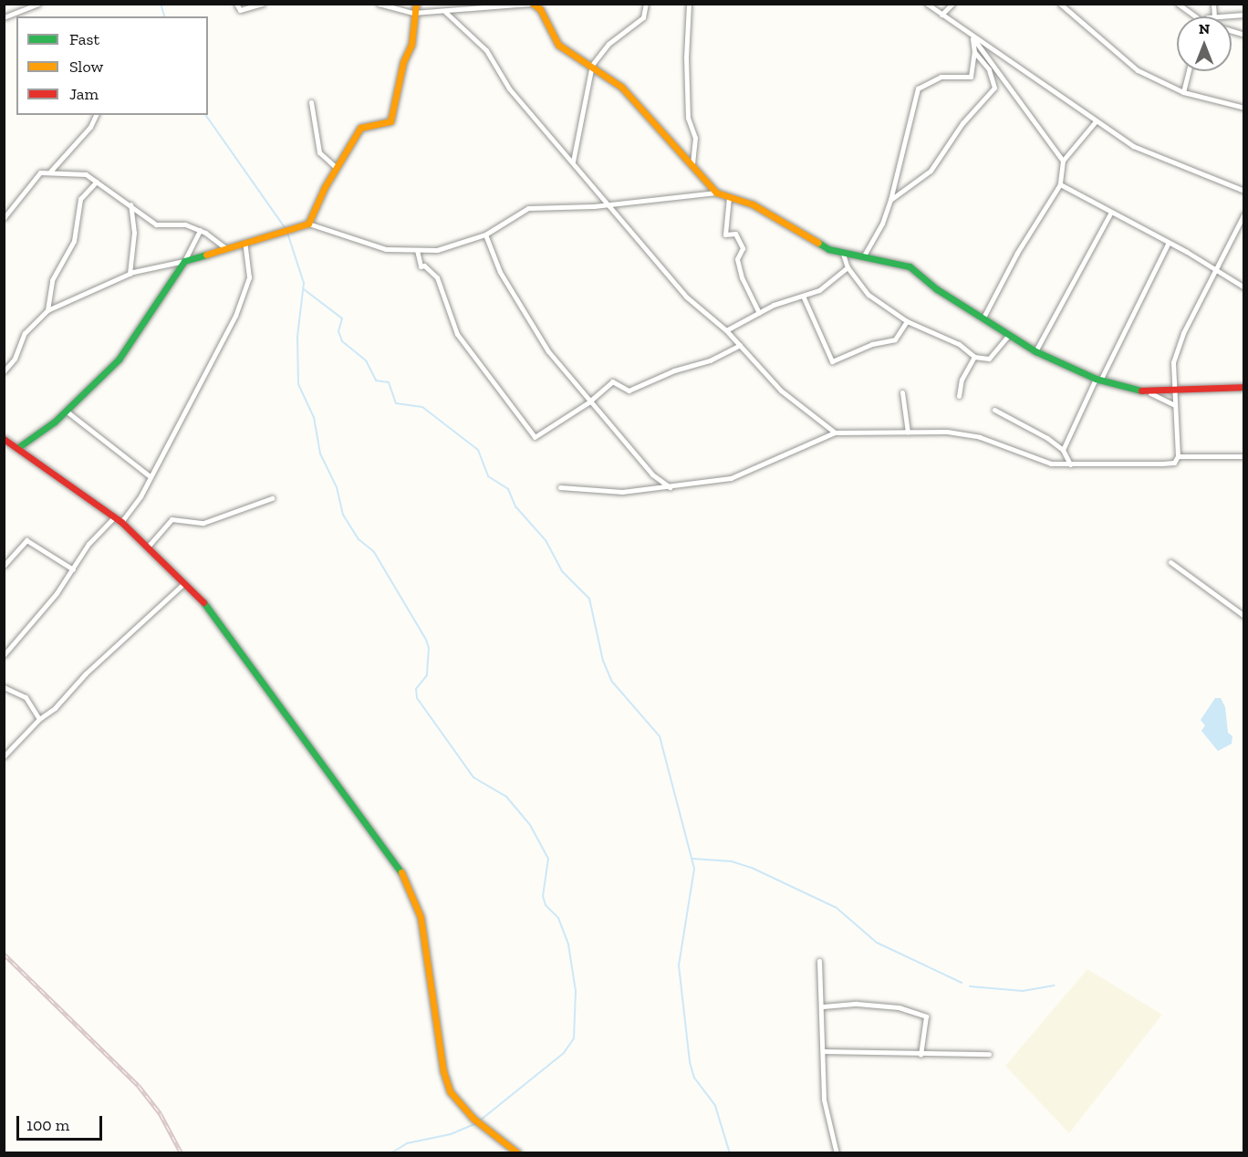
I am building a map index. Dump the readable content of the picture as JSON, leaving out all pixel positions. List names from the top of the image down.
{
  "legend": ["Fast", "Slow", "Jam"],
  "scale_bar": "100 m",
  "north": "top"
}
